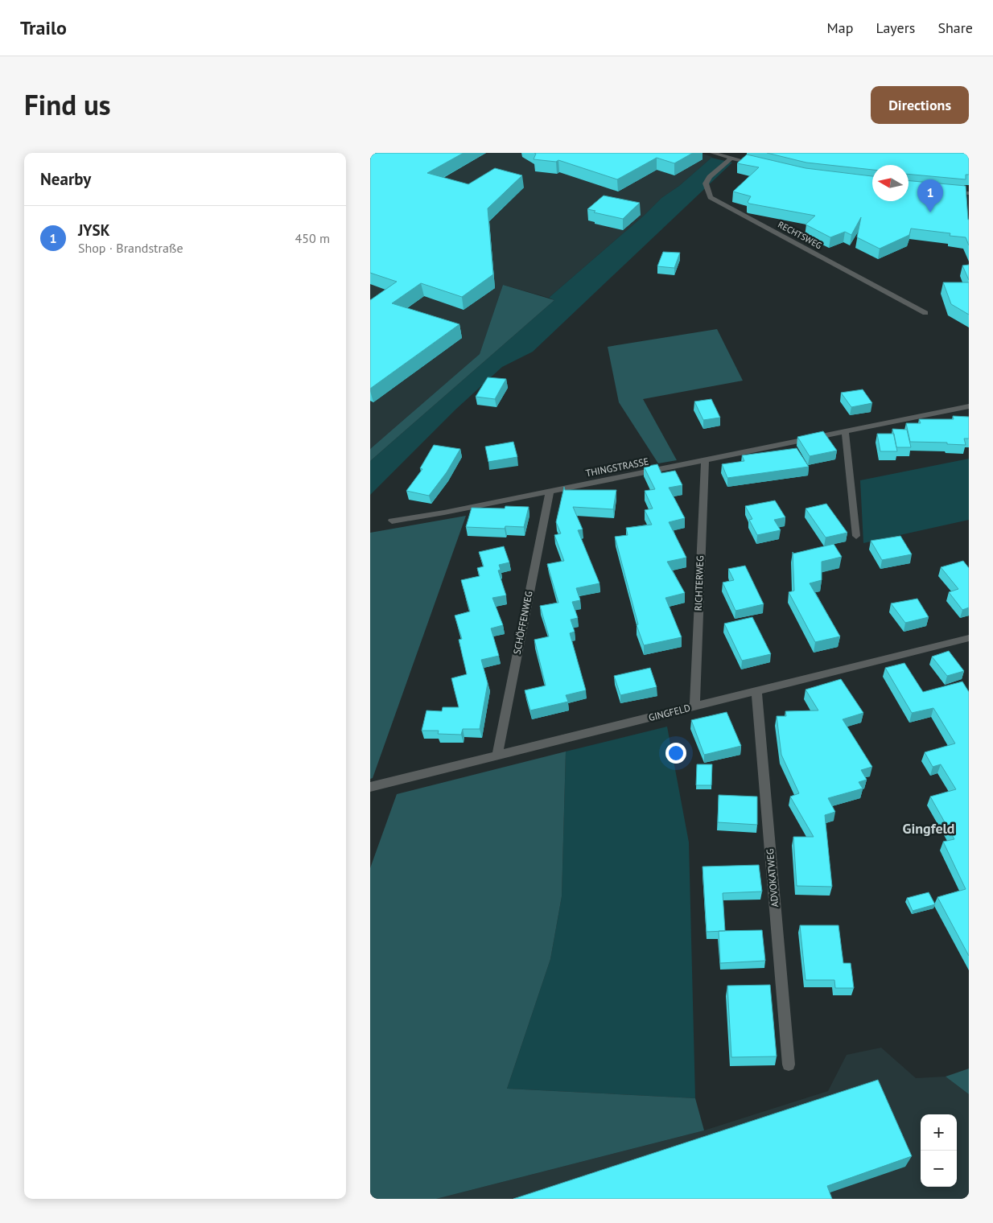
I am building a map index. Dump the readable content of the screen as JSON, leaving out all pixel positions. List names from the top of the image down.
{
  "streets": {
    "street": [
      "RECHTSWEG",
      "THINGSTRASSE",
      "RICHTERWEG",
      "SCHÖFFENWEG",
      "GINGFELD",
      "ADVOKATWEG"
    ]
  },
  "crossings": [
    ["THINGSTRASSE", "RICHTERWEG"],
    ["THINGSTRASSE", "SCHÖFFENWEG"],
    ["RICHTERWEG", "GINGFELD"],
    ["SCHÖFFENWEG", "GINGFELD"],
    ["GINGFELD", "ADVOKATWEG"]
  ],
  "districts": ["Gingfeld"],
  "north": "left",
  "page": {
    "header": "Trailo",
    "nav": ["Map", "Layers", "Share"],
    "title": "Find us",
    "buttons": "Directions",
    "heading": "Nearby",
    "pins": "1",
    "list": [
      {
        "mark": "1",
        "name": "JYSK",
        "note": "Shop · Brandstraße",
        "value": "450 m"
      }
    ],
    "map_buttons": ["+", "−"]
  }
}
